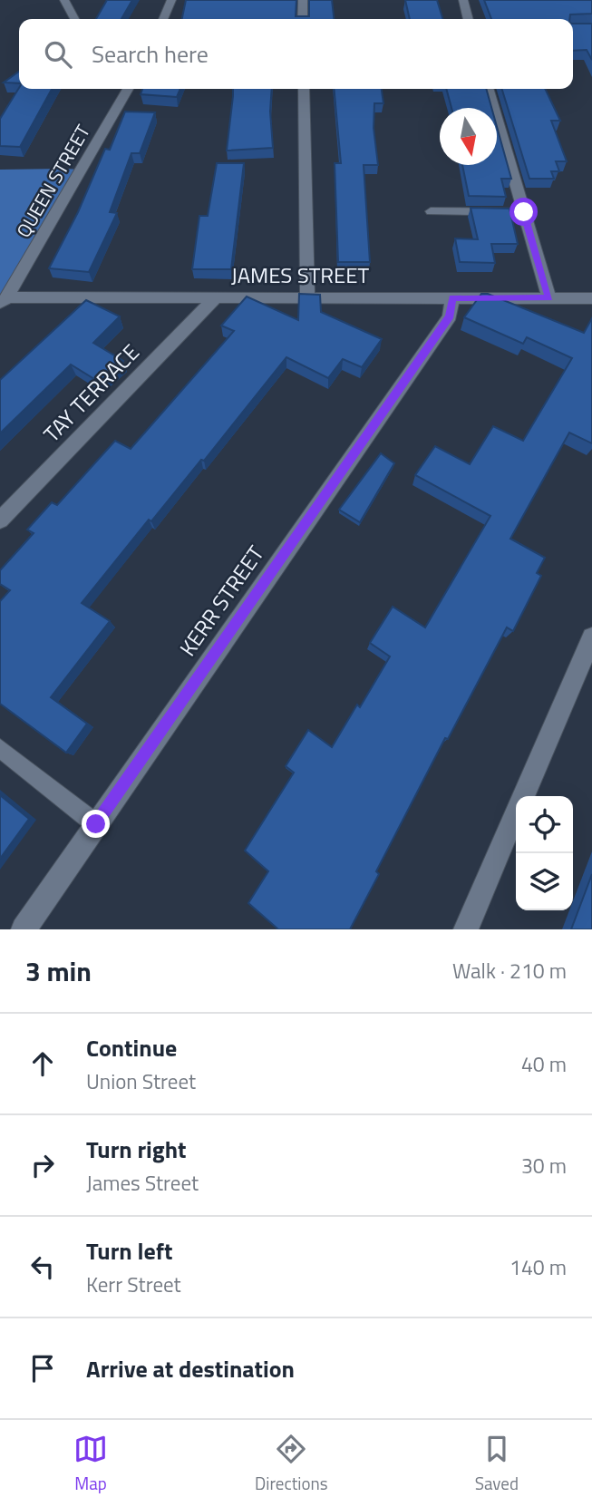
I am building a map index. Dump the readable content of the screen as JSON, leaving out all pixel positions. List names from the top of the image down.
{
  "streets": {
    "street": [
      "QUEEN STREET",
      "JAMES STREET",
      "TAY TERRACE",
      "KERR STREET"
    ]
  },
  "crossings": [
    ["QUEEN STREET", "JAMES STREET"],
    ["JAMES STREET", "TAY TERRACE"],
    ["JAMES STREET", "KERR STREET"]
  ],
  "north": "bottom",
  "page": {
    "search": "Search here",
    "heading": ["3 min", "Walk · 210 m"],
    "list": [
      ["Continue", "Union Street", "40 m"],
      ["Turn right", "James Street", "30 m"],
      ["Turn left", "Kerr Street", "140 m"],
      "Arrive at destination"
    ],
    "nav": ["Map", "Directions", "Saved"]
  }
}
